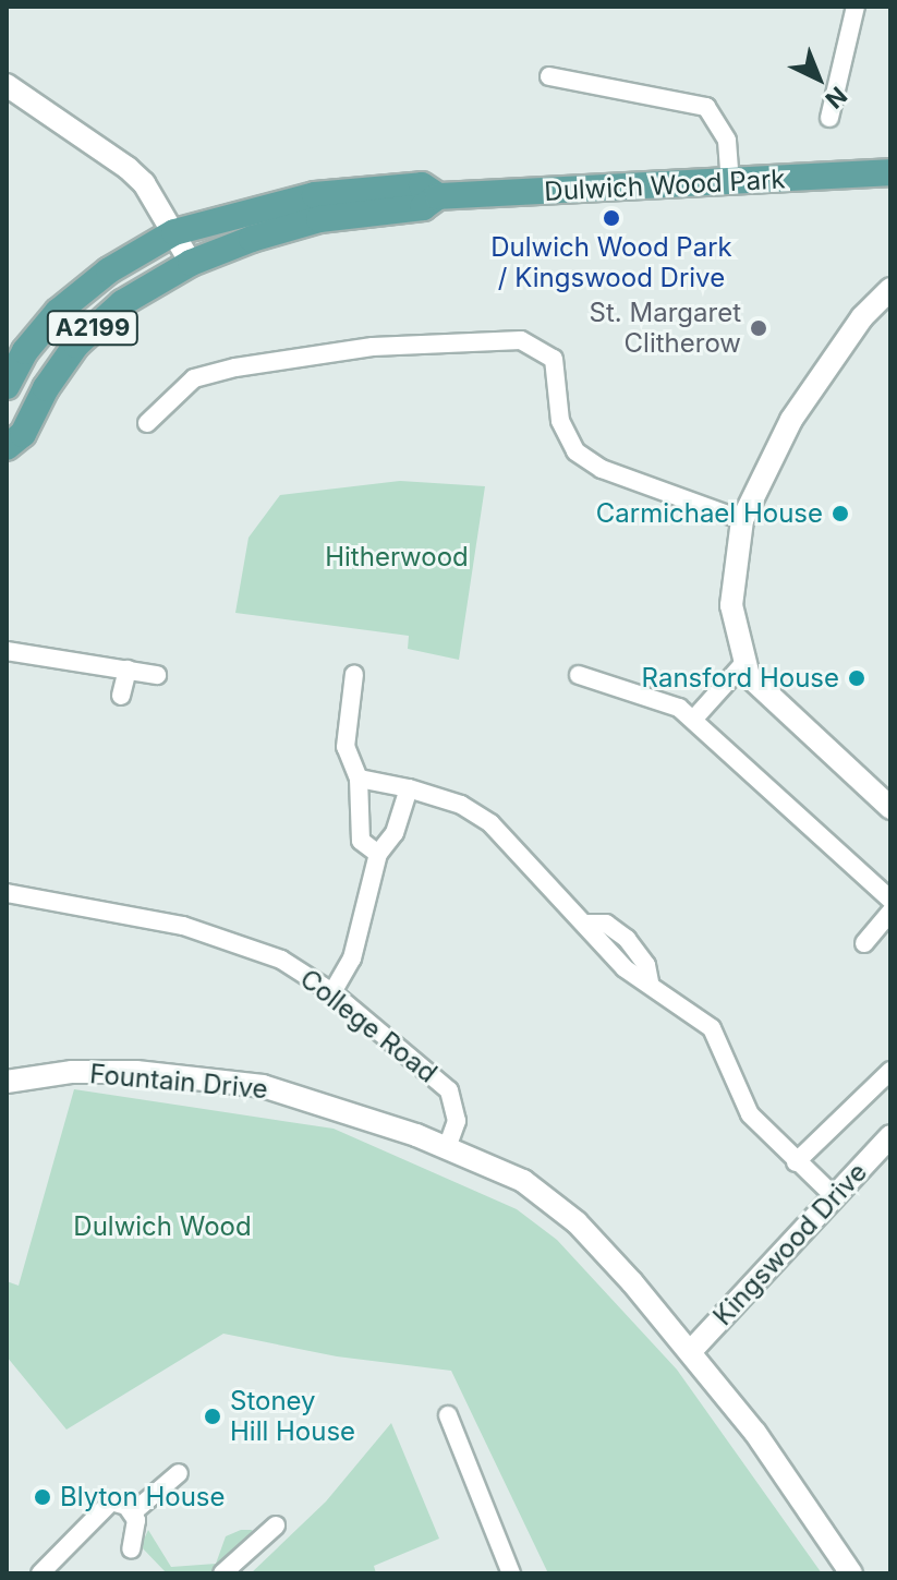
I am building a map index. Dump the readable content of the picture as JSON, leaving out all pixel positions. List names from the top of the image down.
{
  "streets": {
    "main road": ["Dulwich Wood Park", "A2199"],
    "street": ["College Road", "Fountain Drive", "Kingswood Drive"]
  },
  "crossings": [
    ["College Road", "Fountain Drive"]
  ],
  "parks": ["Hitherwood", "Dulwich Wood"],
  "places": [
    "Dulwich Wood Park / Kingswood Drive",
    "St. Margaret Clitherow",
    "Carmichael House",
    "Ransford House",
    "Stoney Hill House",
    "Blyton House"
  ],
  "north": "bottom right"
}
